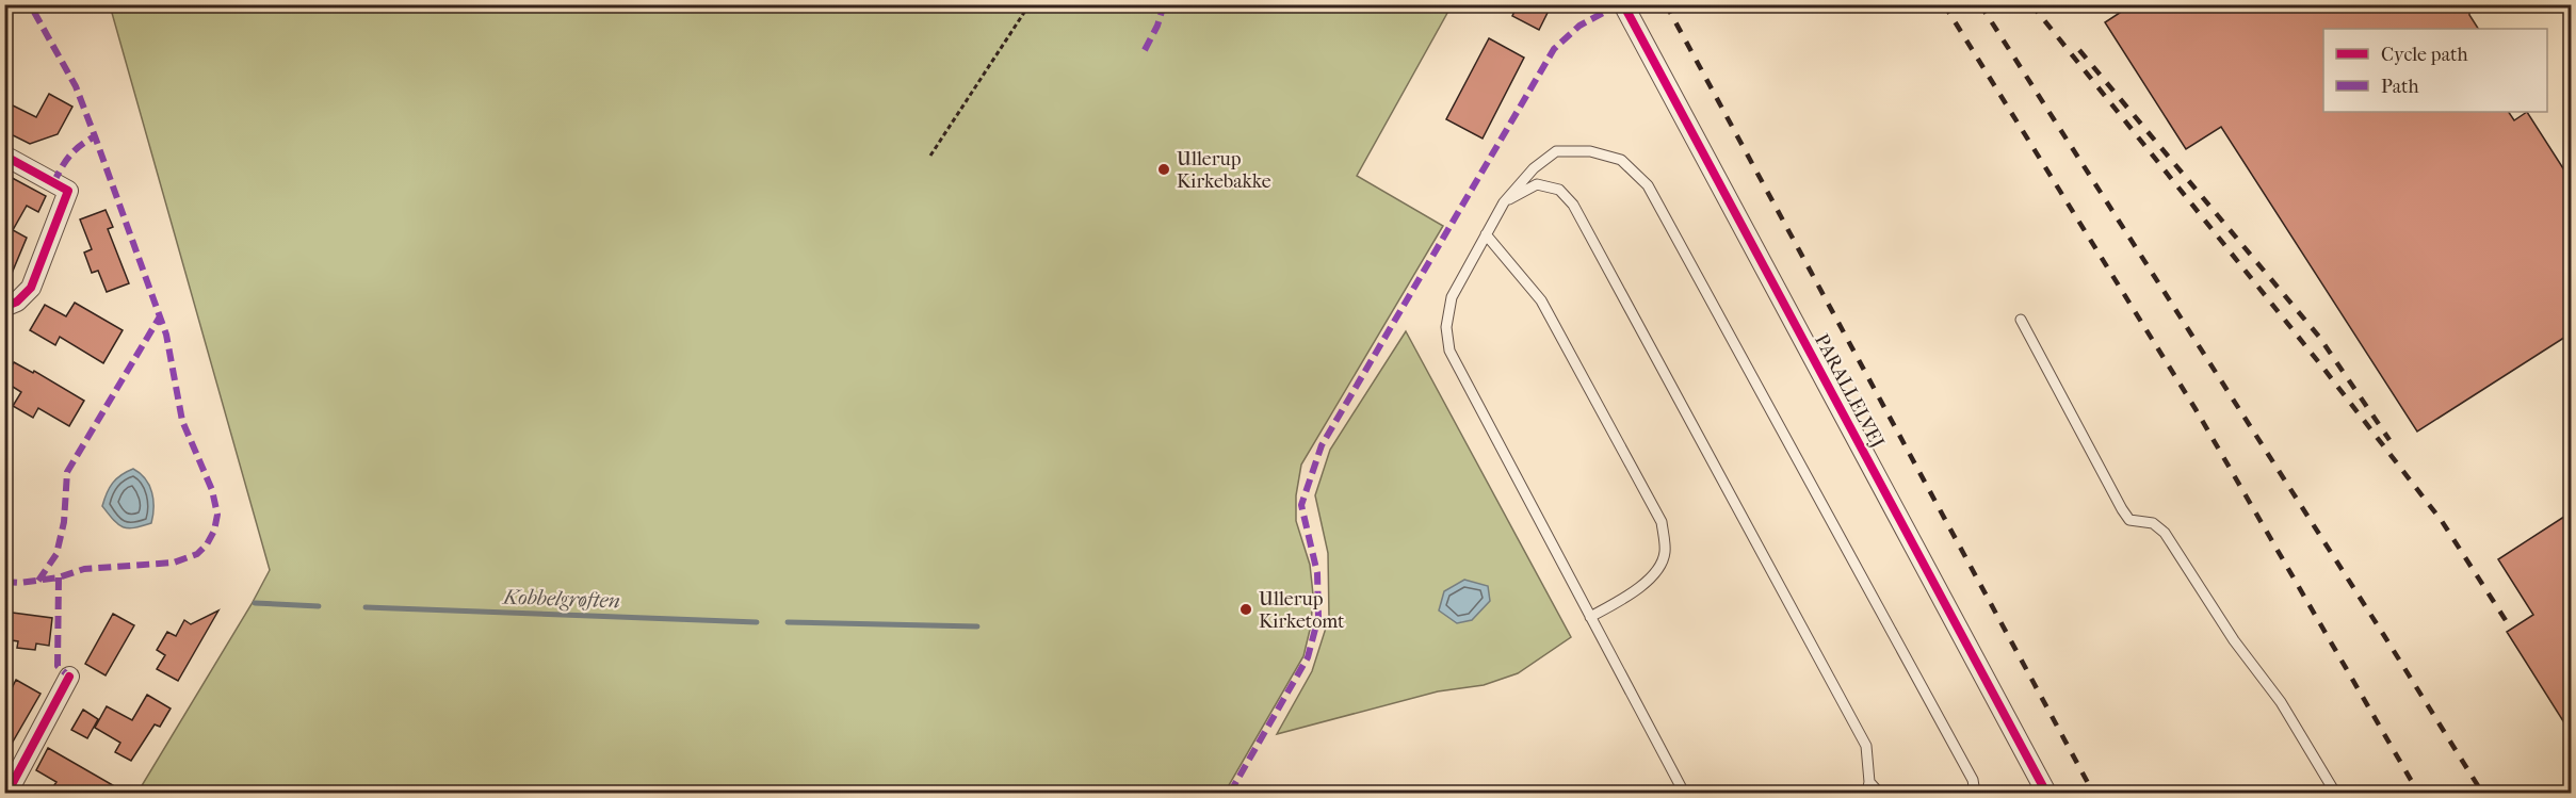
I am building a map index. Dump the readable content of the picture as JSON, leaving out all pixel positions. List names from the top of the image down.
{
  "streets": {
    "street": ["PARALLELVEJ"]
  },
  "water": ["Kobbelgrøften"],
  "places": ["Ullerup Kirkebakke", "Ullerup Kirketomt"],
  "legend": ["Cycle path", "Path"]
}
